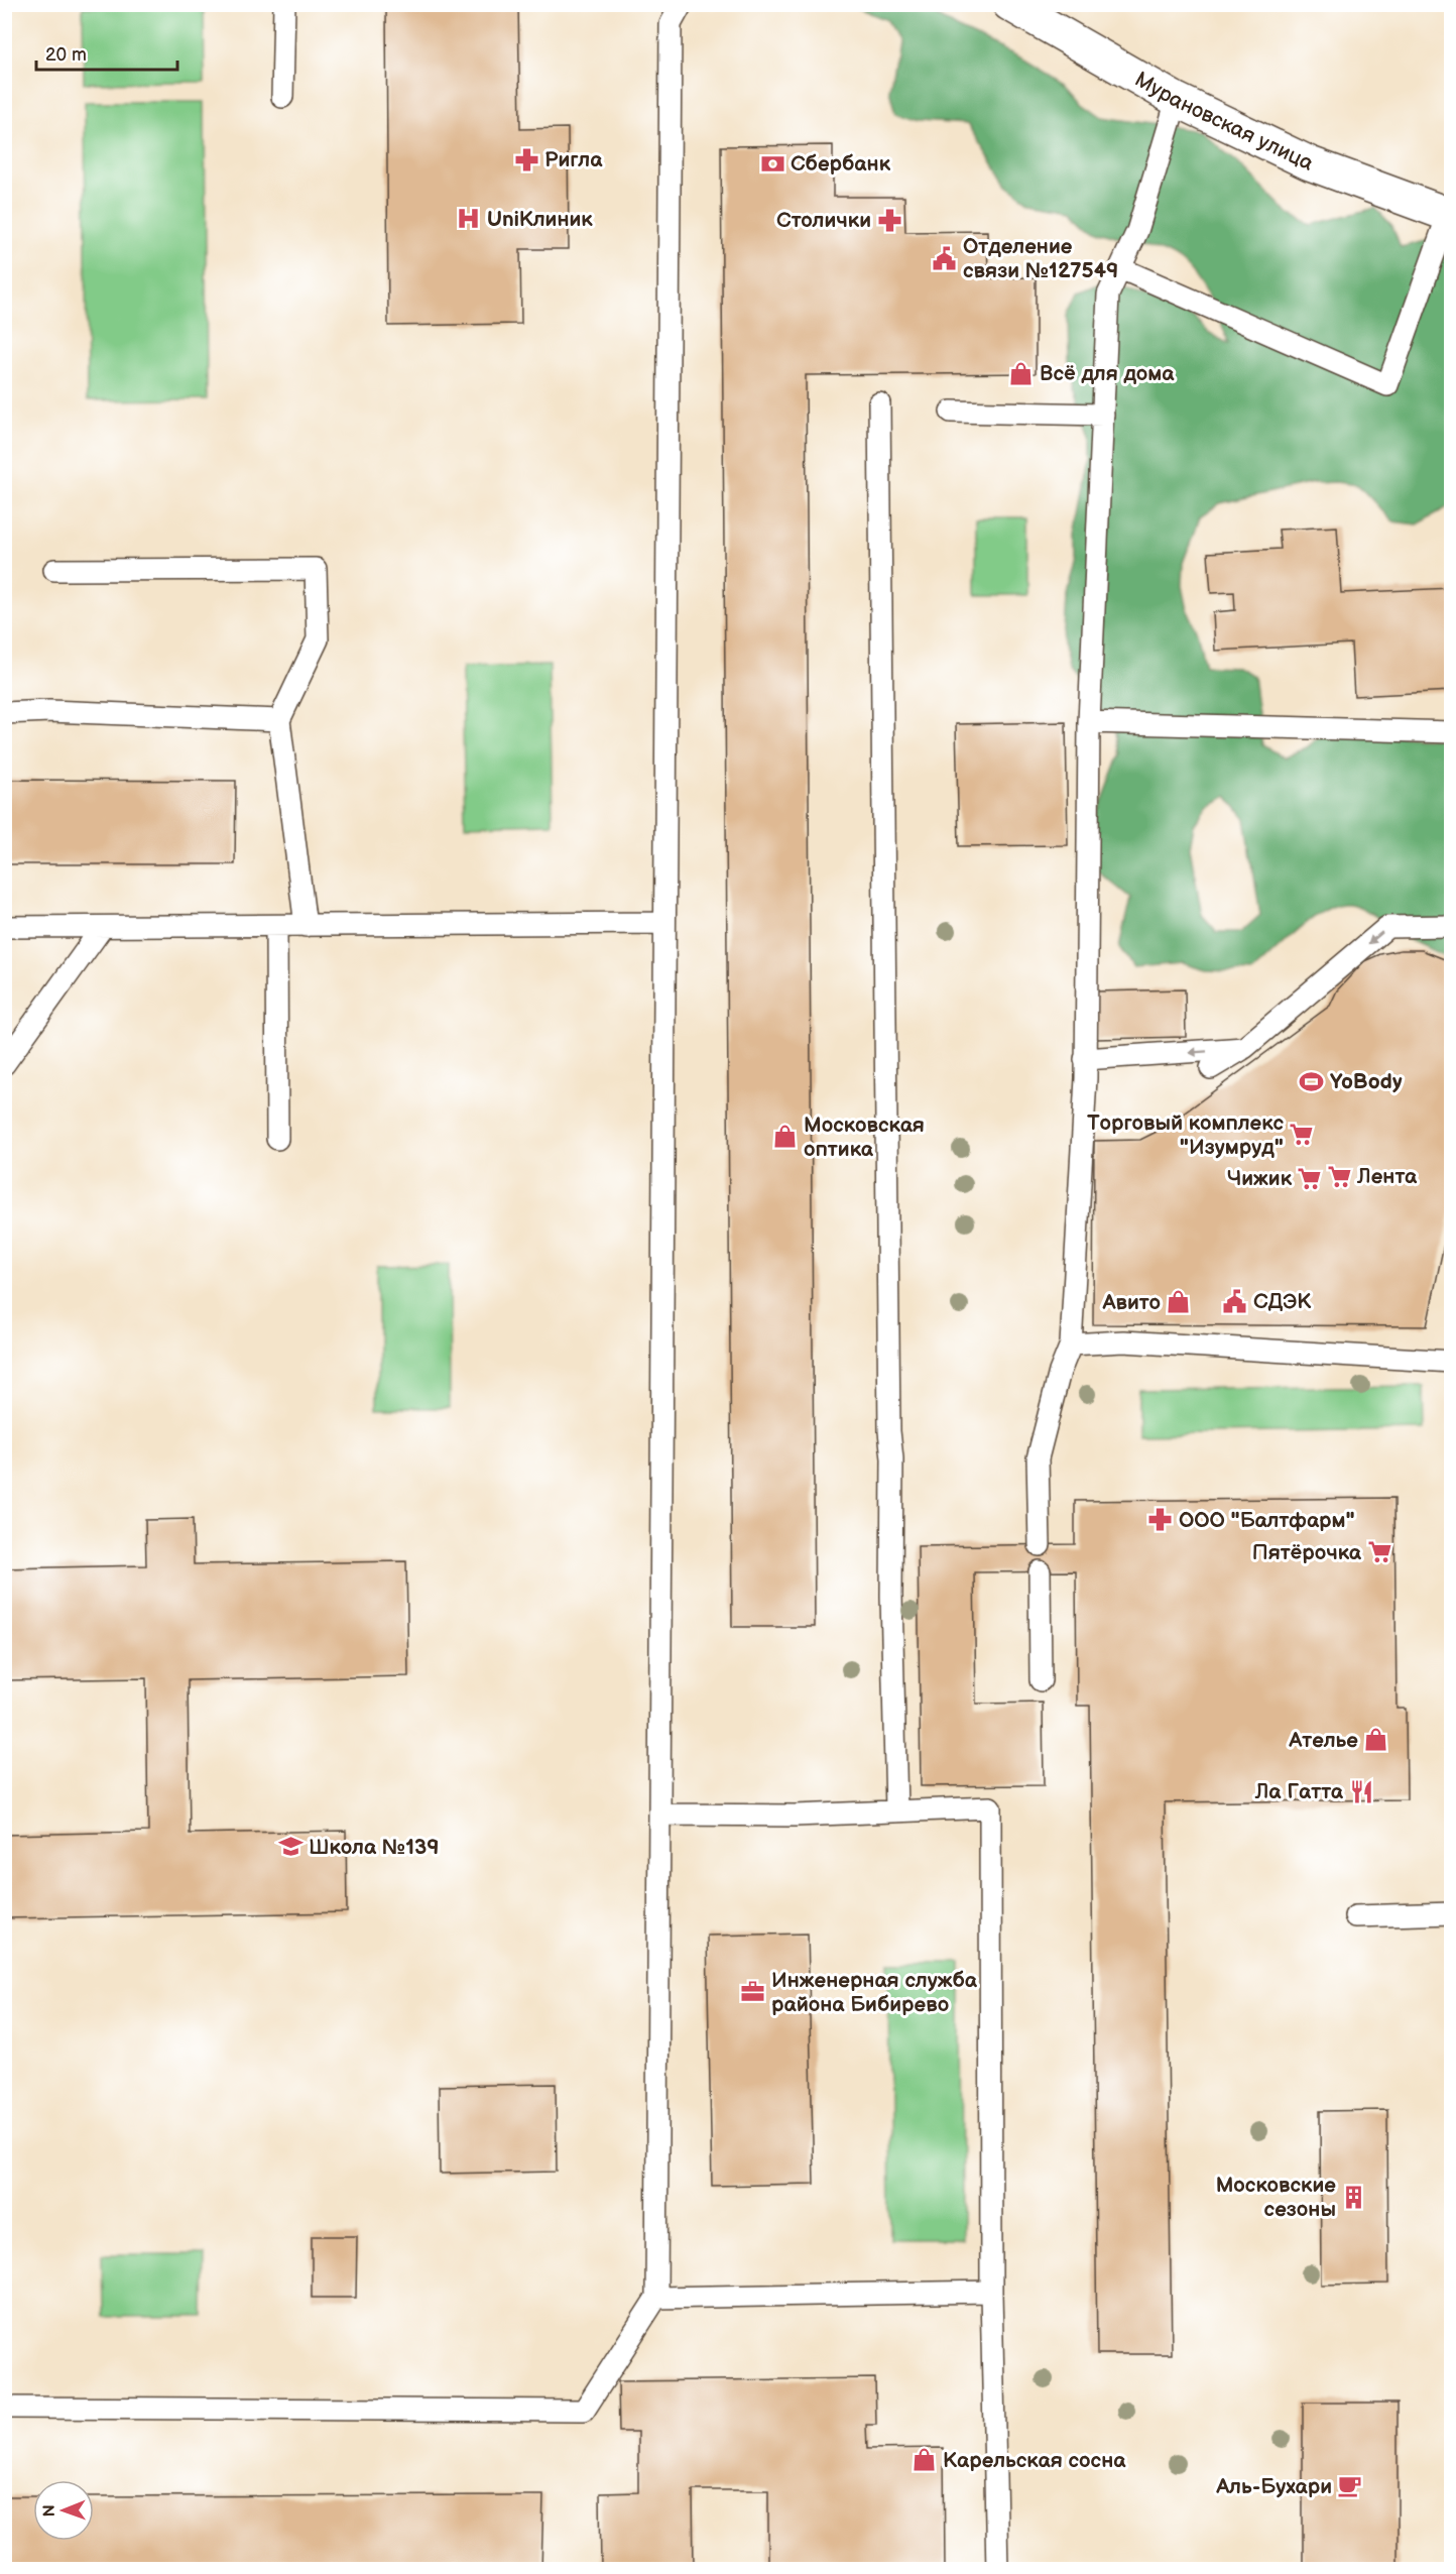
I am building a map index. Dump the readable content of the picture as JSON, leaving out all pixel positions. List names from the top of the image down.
{
  "streets": {
    "street": ["Мурановская улица"]
  },
  "places": {
    "pharmacy": ["Ригла", "Столички", "ООО \"Балтфарм\""],
    "bank": ["Сбербанк"],
    "hospital": ["UniКлиник"],
    "public building": ["Отделение связи №127549", "СДЭК"],
    "shop": [
      "Всё для дома",
      "Московская оптика",
      "Авито",
      "Ателье",
      "Карельская сосна"
    ],
    "sports": ["YoBody"],
    "supermarket": [
      "Торговый комплекс \"Изумруд\"",
      "Лента",
      "Чижик",
      "Пятёрочка"
    ],
    "restaurant": ["Ла Гатта"],
    "school or university": ["Школа №139"],
    "office": ["Инженерная служба района Бибирево"],
    "building": ["Московские сезоны"],
    "cafe": ["Аль-Бухари"]
  },
  "scale_bar": "20 m",
  "north": "left"
}
